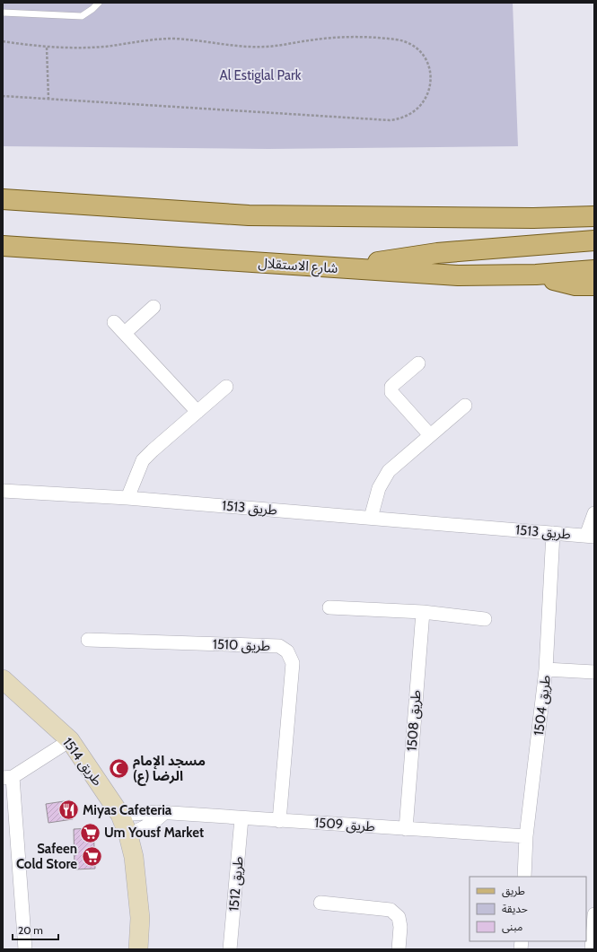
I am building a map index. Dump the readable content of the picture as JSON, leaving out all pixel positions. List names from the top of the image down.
{
  "streets": {
    "main road": ["شارع الاستقلال"],
    "street": [
      "طريق 1513",
      "طريق 1510",
      "طريق 1504",
      "طريق 1508",
      "طريق 1514",
      "طريق 1509",
      "طريق 1512"
    ]
  },
  "crossings": [
    ["طريق 1513", "طريق 1504"],
    ["طريق 1510", "طريق 1509"],
    ["طريق 1504", "طريق 1509"],
    ["طريق 1508", "طريق 1509"],
    ["طريق 1514", "طريق 1509"],
    ["طريق 1509", "طريق 1512"]
  ],
  "parks": ["Al Estiglal Park"],
  "places": {
    "mosque": ["مسجد الإمام الرضا (ع)"],
    "restaurant": ["Miyas Cafeteria"],
    "supermarket": ["Um Yousf Market", "Safeen Cold Store"]
  },
  "legend": ["طريق", "حديقة", "مبنى"],
  "scale_bar": "20 m"
}
